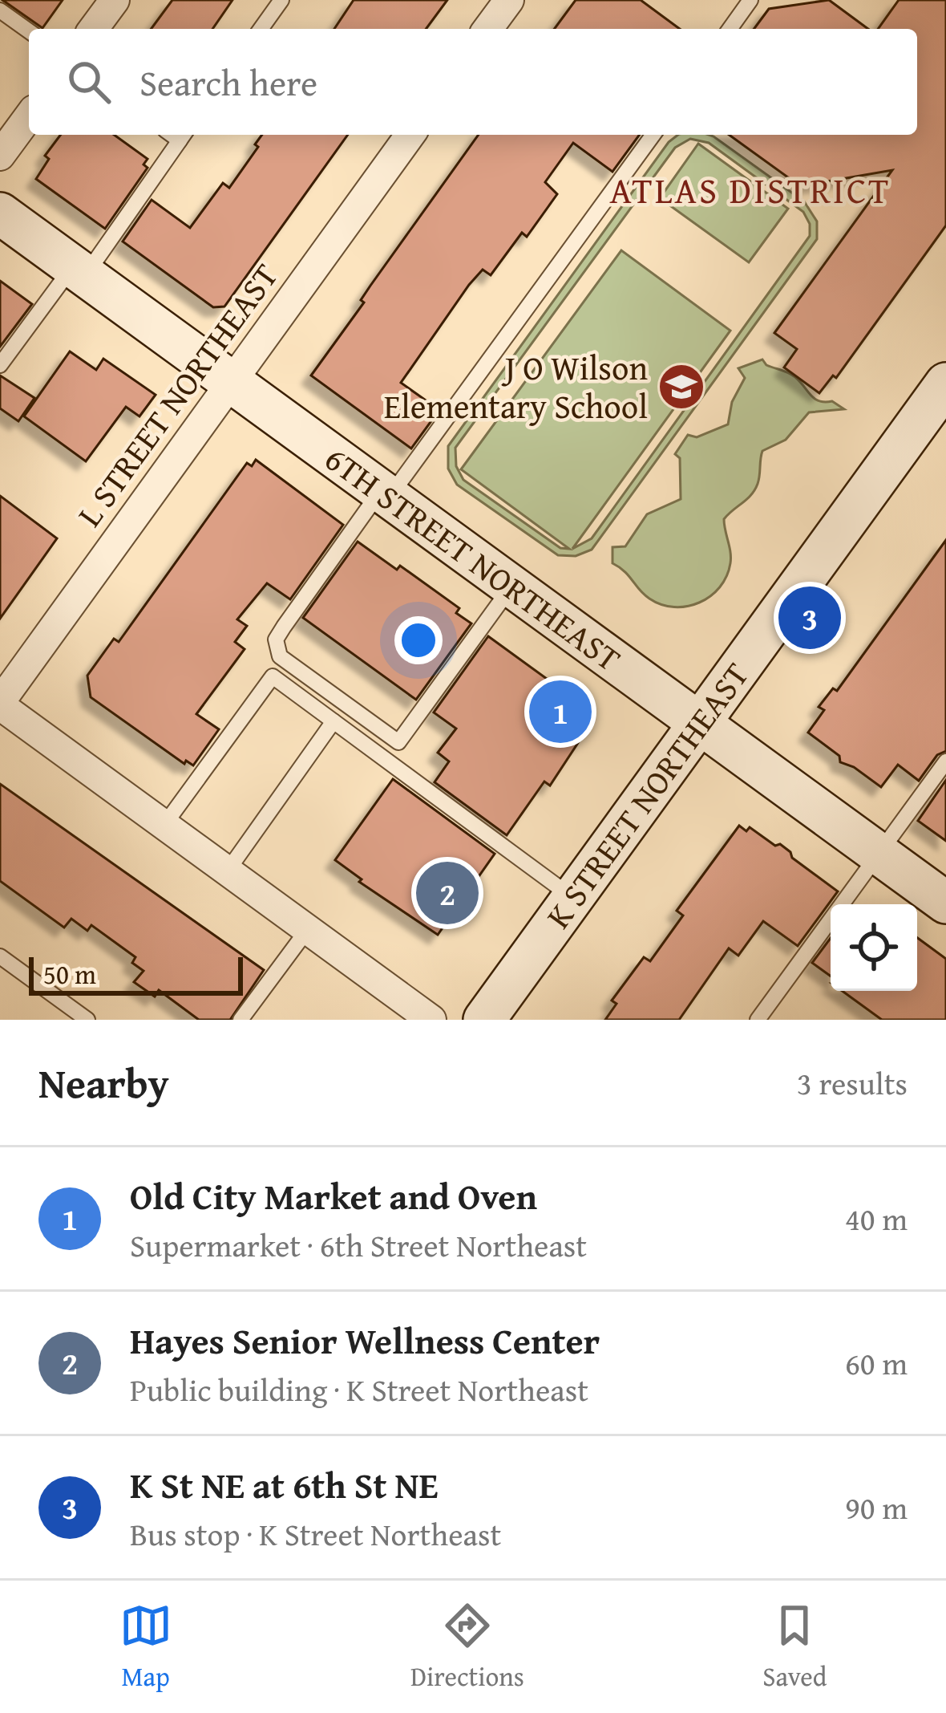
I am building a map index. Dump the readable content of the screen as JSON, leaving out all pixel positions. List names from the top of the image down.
{
  "streets": {
    "street": ["L STREET NORTHEAST", "6TH STREET NORTHEAST", "K STREET NORTHEAST"]
  },
  "crossings": [
    ["L STREET NORTHEAST", "6TH STREET NORTHEAST"],
    ["6TH STREET NORTHEAST", "K STREET NORTHEAST"]
  ],
  "districts": ["ATLAS DISTRICT"],
  "places": {
    "school or university": ["J O Wilson Elementary School"]
  },
  "scale_bar": "50 m",
  "page": {
    "search": "Search here",
    "pins": ["3", "1", "2"],
    "scale": "50 m",
    "heading": ["Nearby", "3 results"],
    "list": [
      {
        "mark": "1",
        "name": "Old City Market and Oven",
        "note": "Supermarket · 6th Street Northeast",
        "value": "40 m"
      },
      {
        "mark": "2",
        "name": "Hayes Senior Wellness Center",
        "note": "Public building · K Street Northeast",
        "value": "60 m"
      },
      {
        "mark": "3",
        "name": "K St NE at 6th St NE",
        "note": "Bus stop · K Street Northeast",
        "value": "90 m"
      }
    ],
    "nav": ["Map", "Directions", "Saved"]
  }
}
